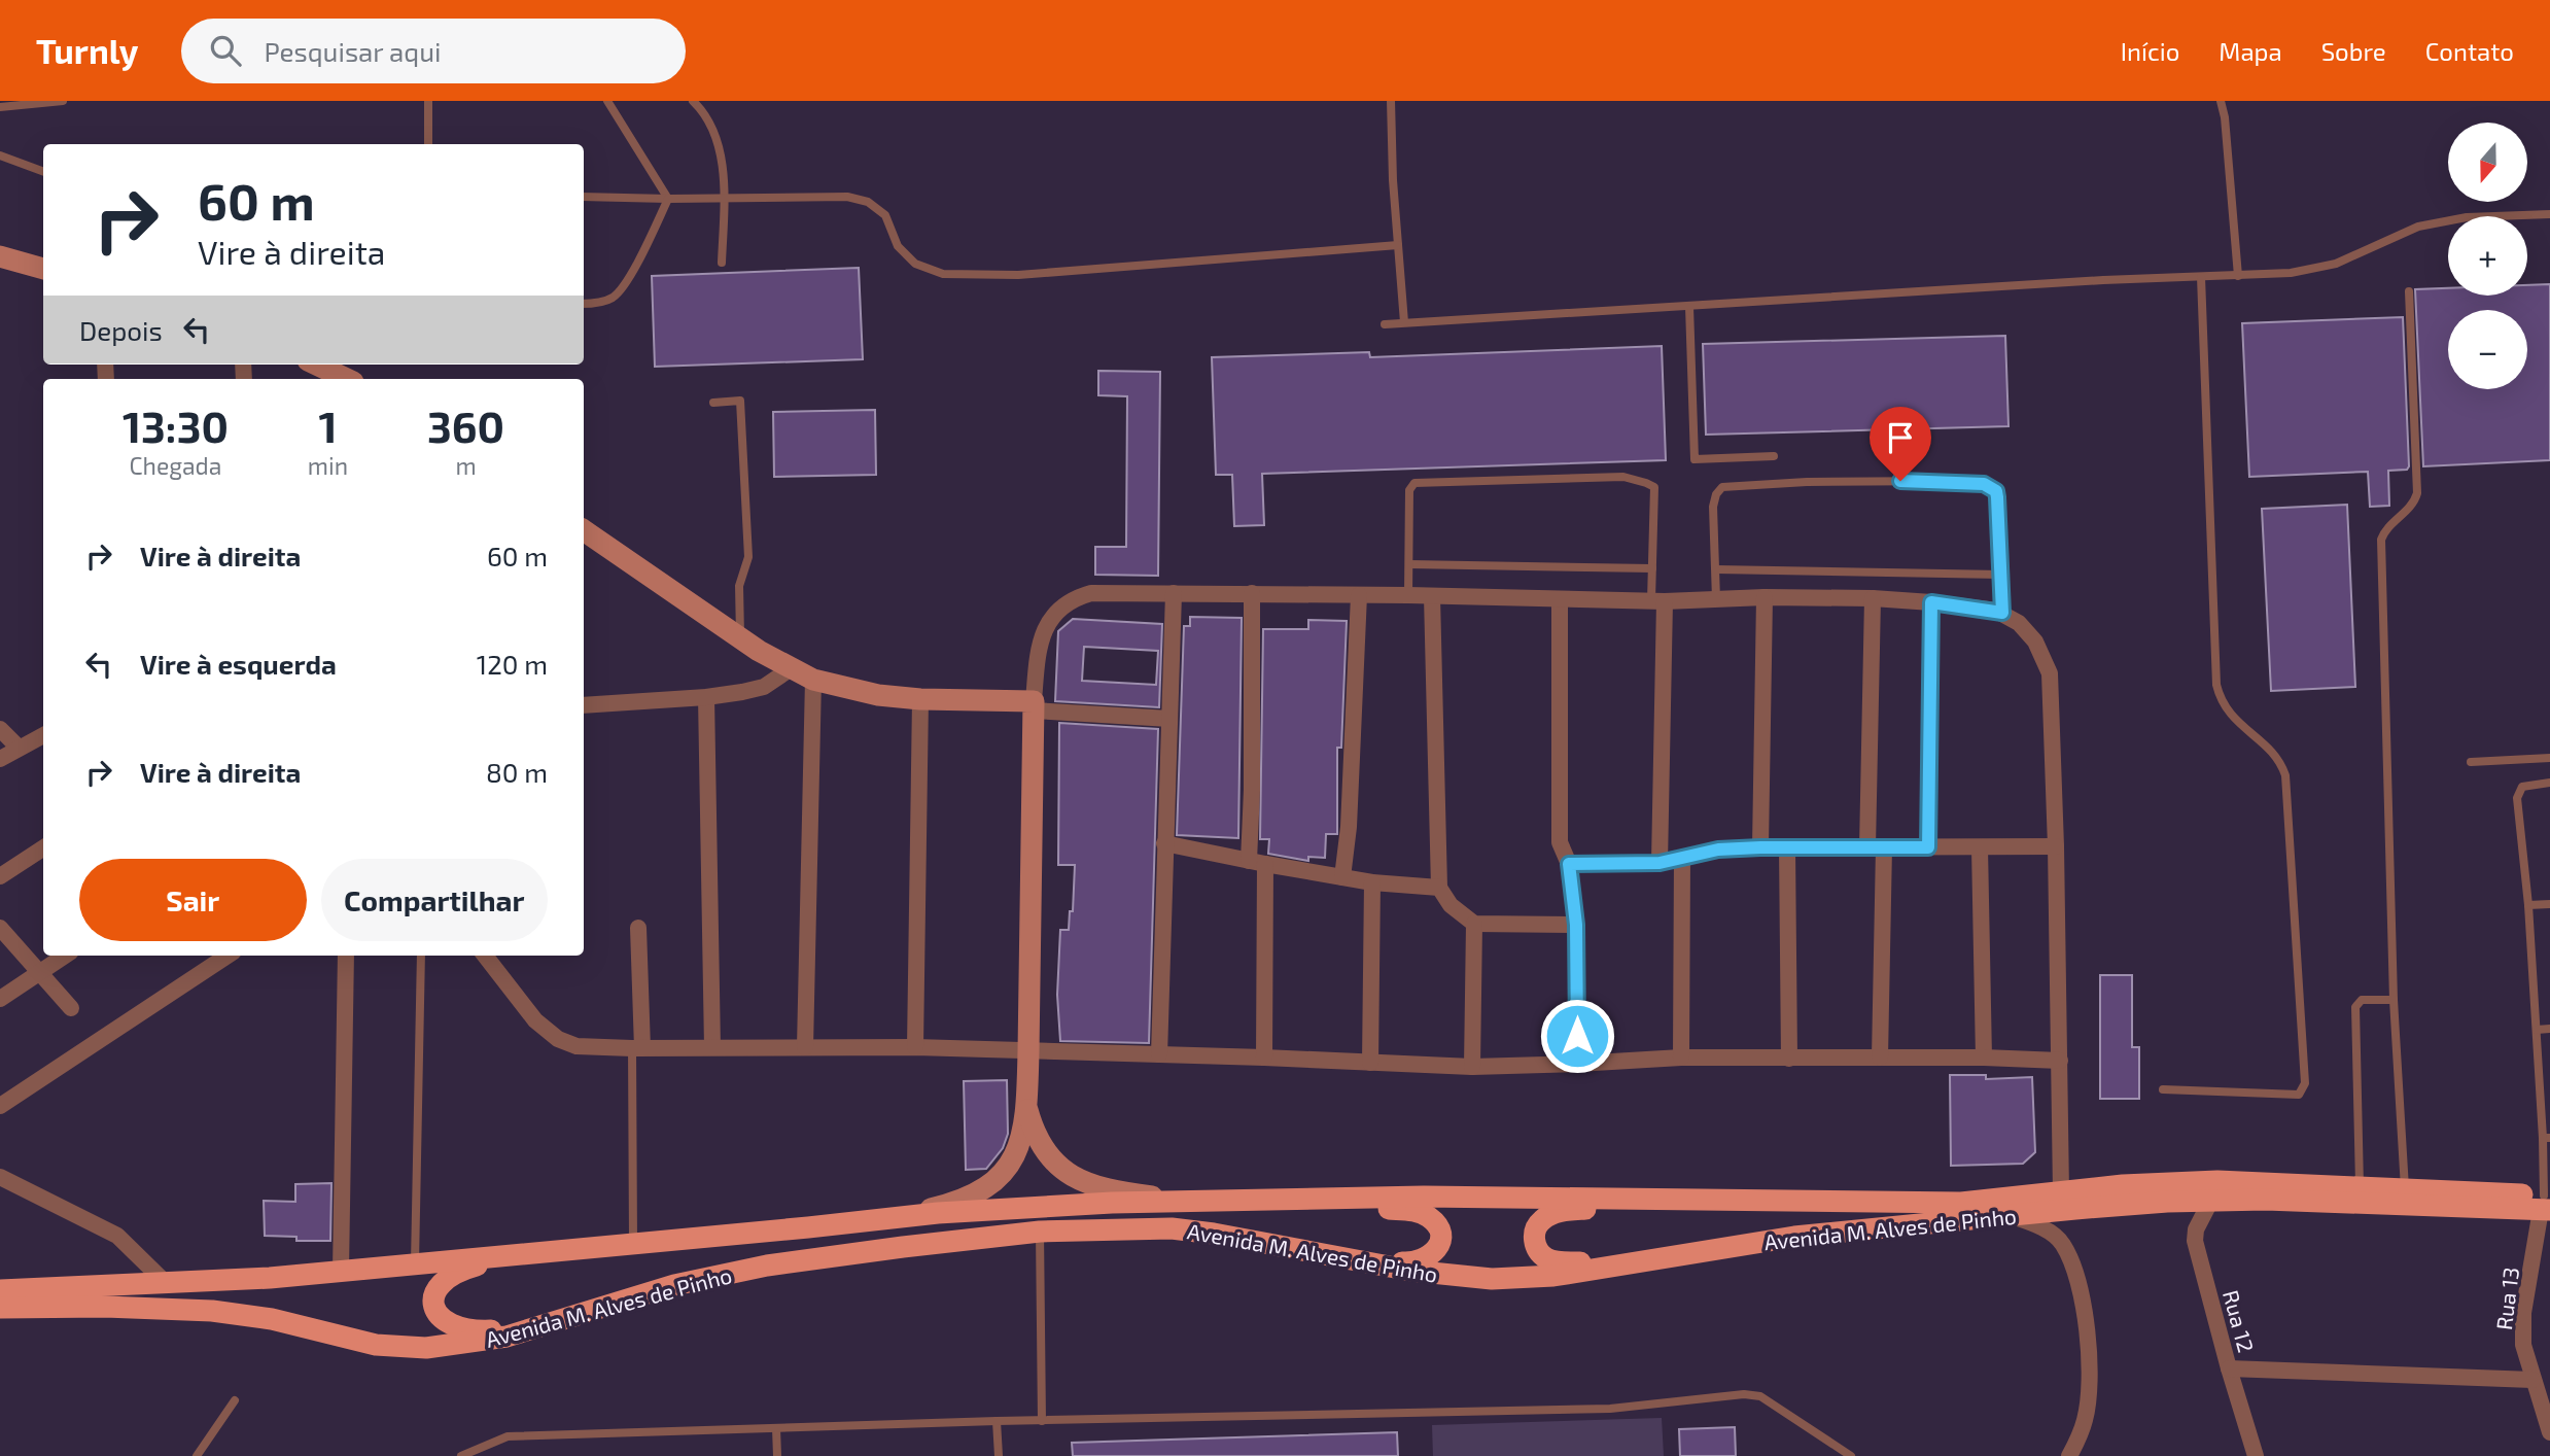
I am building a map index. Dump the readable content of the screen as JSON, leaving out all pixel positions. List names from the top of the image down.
{
  "streets": {
    "main road": ["Avenida M. Alves de Pinho"],
    "street": ["Rua 13", "Rua 12"]
  },
  "crossings": [
    ["Avenida M. Alves de Pinho", "Rua 13"],
    ["Avenida M. Alves de Pinho", "Rua 12"]
  ],
  "north": "bottom",
  "page": {
    "header": "Turnly",
    "search": "Pesquisar aqui",
    "nav": [
      "Início",
      "Mapa",
      "Sobre",
      "Contato"
    ],
    "map_buttons": ["+", "−"],
    "turn": ["60 m", "Vire à direita"],
    "then": "Depois",
    "eta": [
      "13:30",
      "Chegada",
      "1",
      "min",
      "360",
      "m"
    ],
    "list": [
      {
        "name": "Vire à direita",
        "value": "60 m"
      },
      {
        "name": "Vire à esquerda",
        "value": "120 m"
      },
      {
        "name": "Vire à direita",
        "value": "80 m"
      }
    ],
    "buttons": ["Sair", "Compartilhar"]
  }
}
